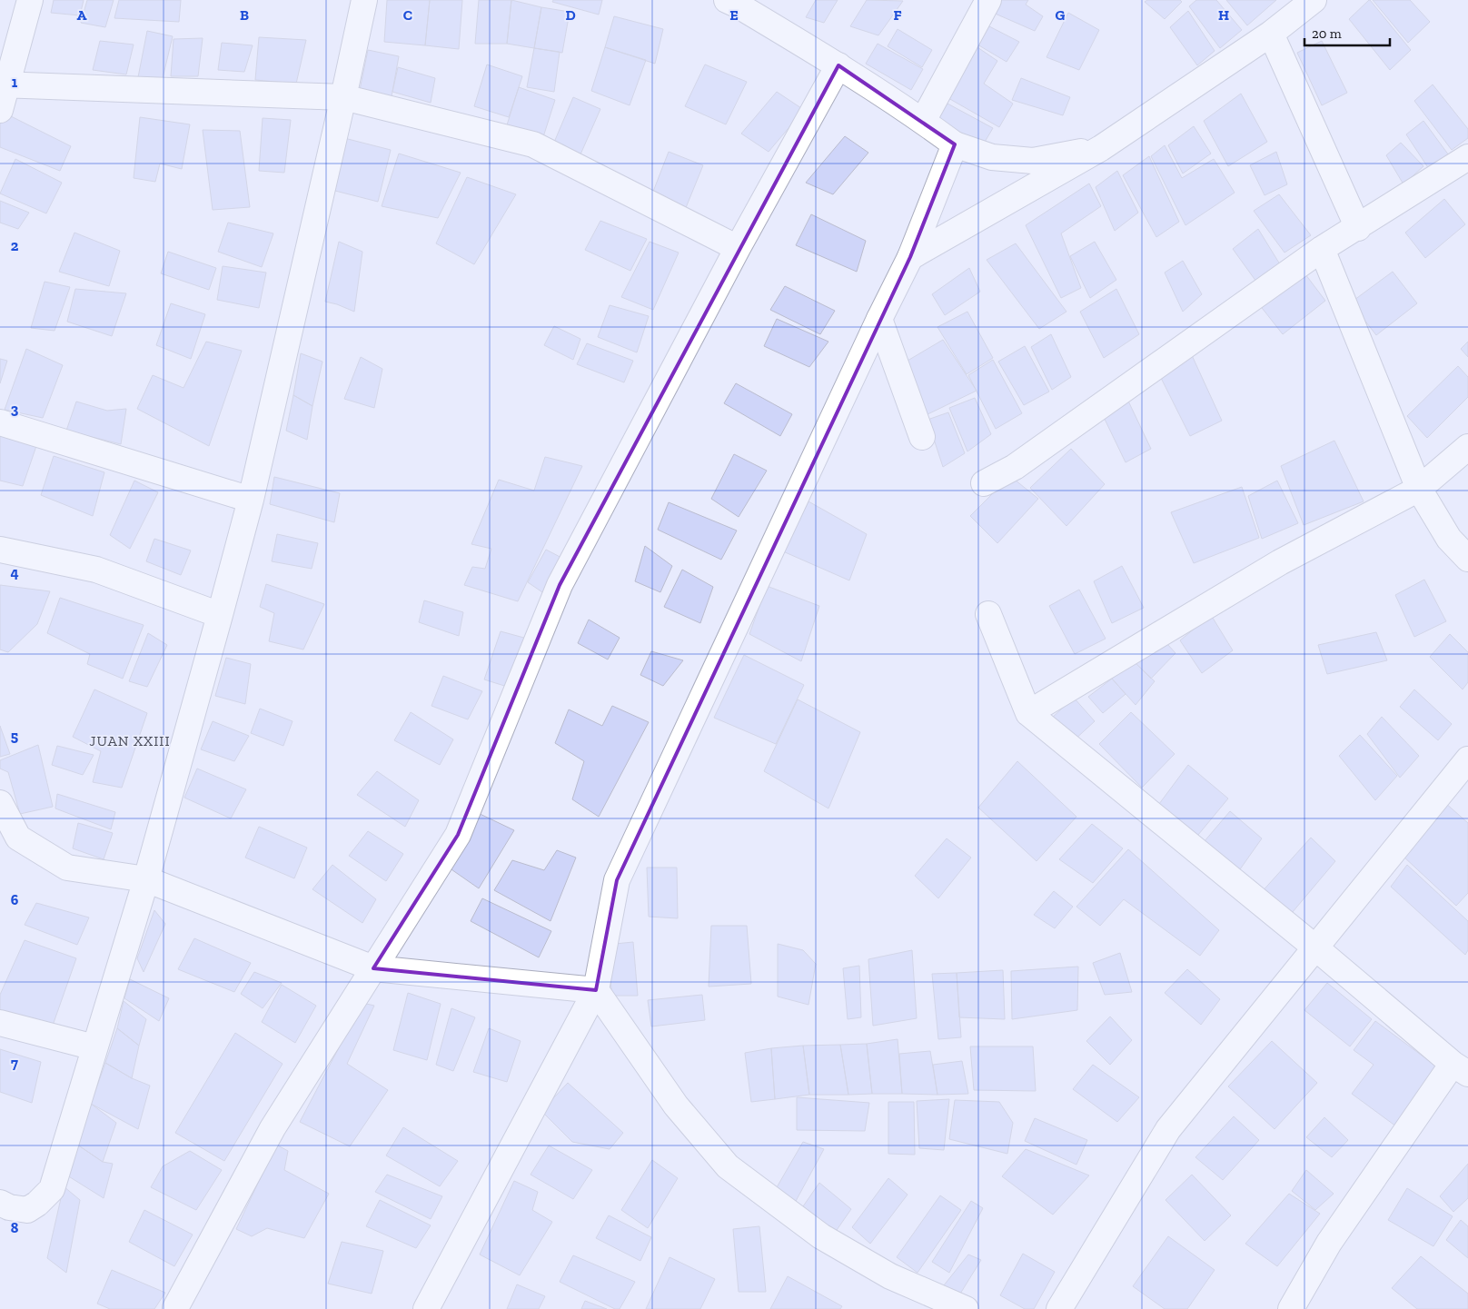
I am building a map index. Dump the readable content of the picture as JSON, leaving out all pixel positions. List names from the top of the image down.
{
  "districts": ["JUAN XXIII"],
  "scale_bar": "20 m",
  "grid": {
    "columns": [
      "A",
      "B",
      "C",
      "D",
      "E",
      "F",
      "G",
      "H"
    ],
    "rows": [
      "1",
      "2",
      "3",
      "4",
      "5",
      "6",
      "7",
      "8"
    ]
  }
}
